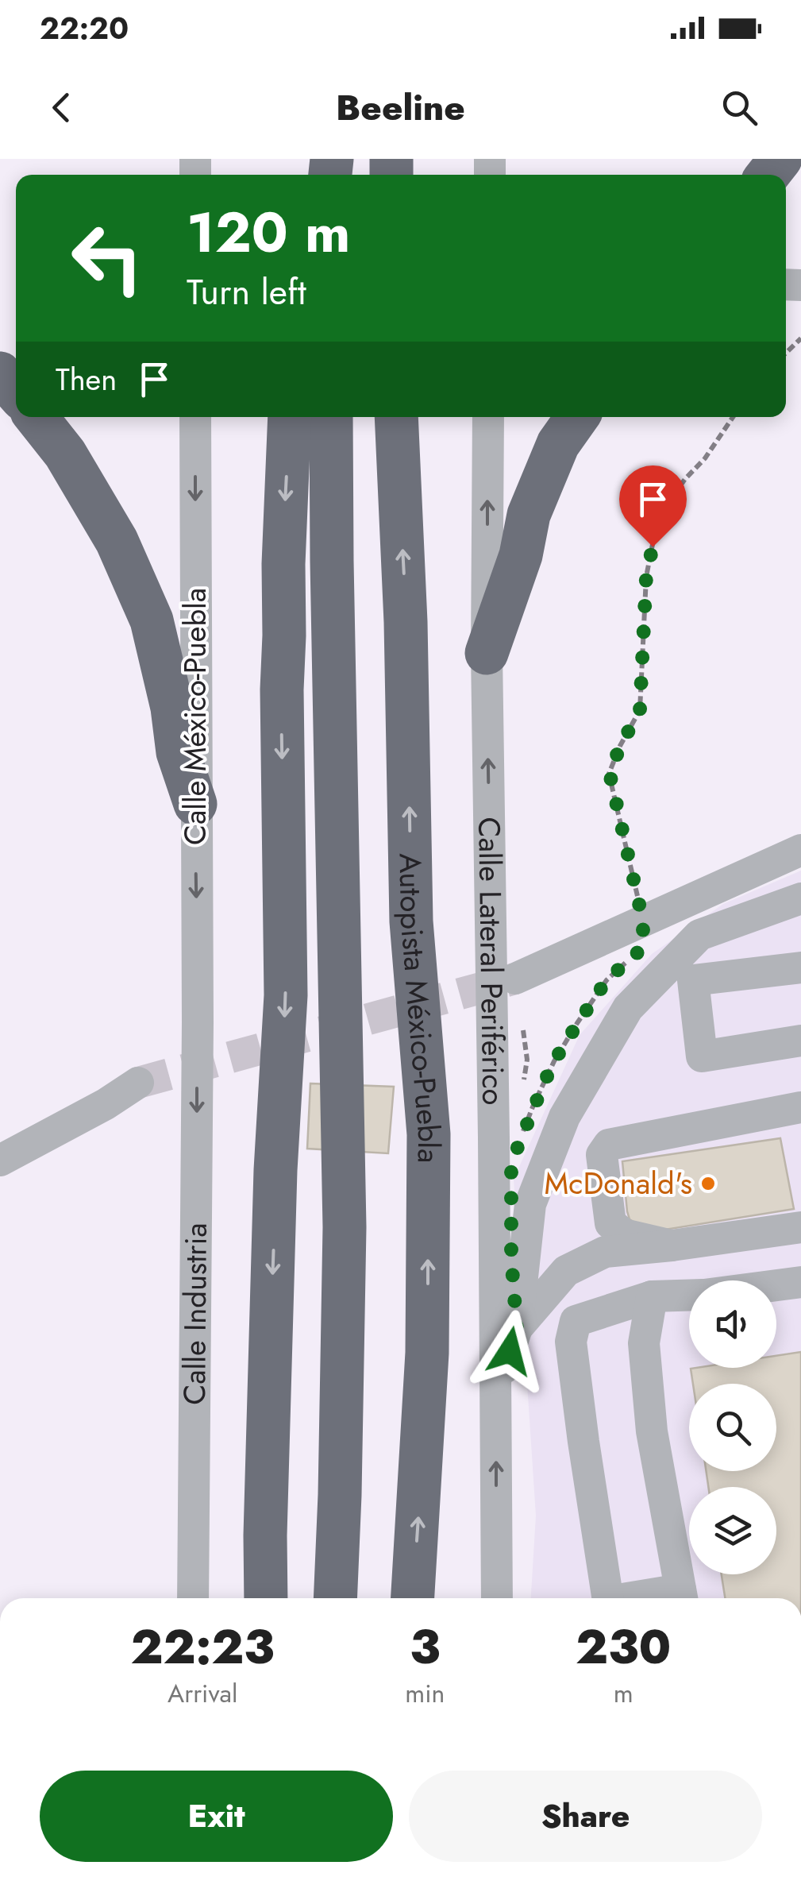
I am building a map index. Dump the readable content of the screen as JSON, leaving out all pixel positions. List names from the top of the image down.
{
  "streets": {
    "highway": ["Autopista México-Puebla"],
    "street": ["Calle México-Puebla", "Calle Lateral Periférico", "Calle Industria"]
  },
  "crossings": [
    ["Calle México-Puebla", "Calle Industria"]
  ],
  "one_way": ["Calle México-Puebla", "Calle Industria"],
  "places": ["McDonald's"],
  "page": {
    "status": "22:20",
    "header": "Beeline",
    "turn": ["120 m", "Turn left"],
    "then": "Then",
    "eta": [
      "22:23",
      "Arrival",
      "3",
      "min",
      "230",
      "m"
    ],
    "buttons": ["Exit", "Share"]
  }
}
